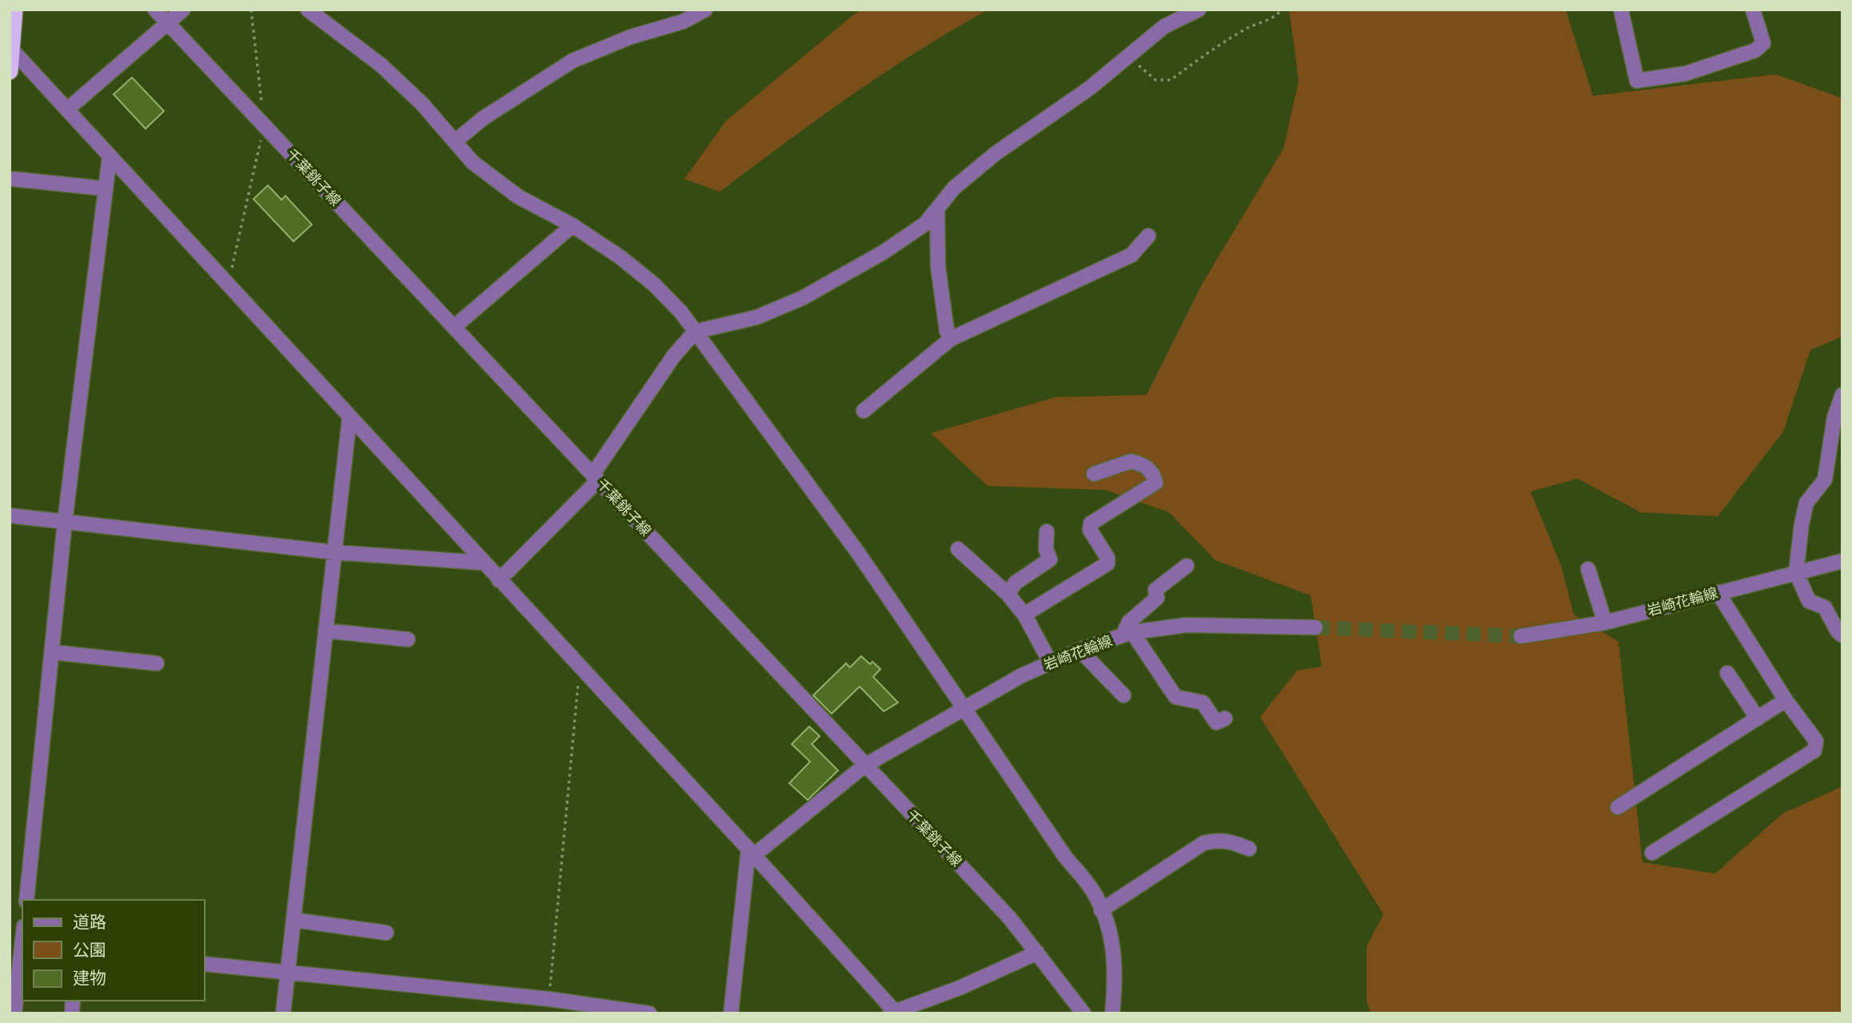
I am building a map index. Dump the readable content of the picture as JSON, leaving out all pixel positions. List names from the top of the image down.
{
  "streets": {
    "street": ["千葉銚子線", "岩崎花輪線"]
  },
  "crossings": [
    ["千葉銚子線", "岩崎花輪線"]
  ],
  "legend": ["道路", "公園", "建物"]
}
